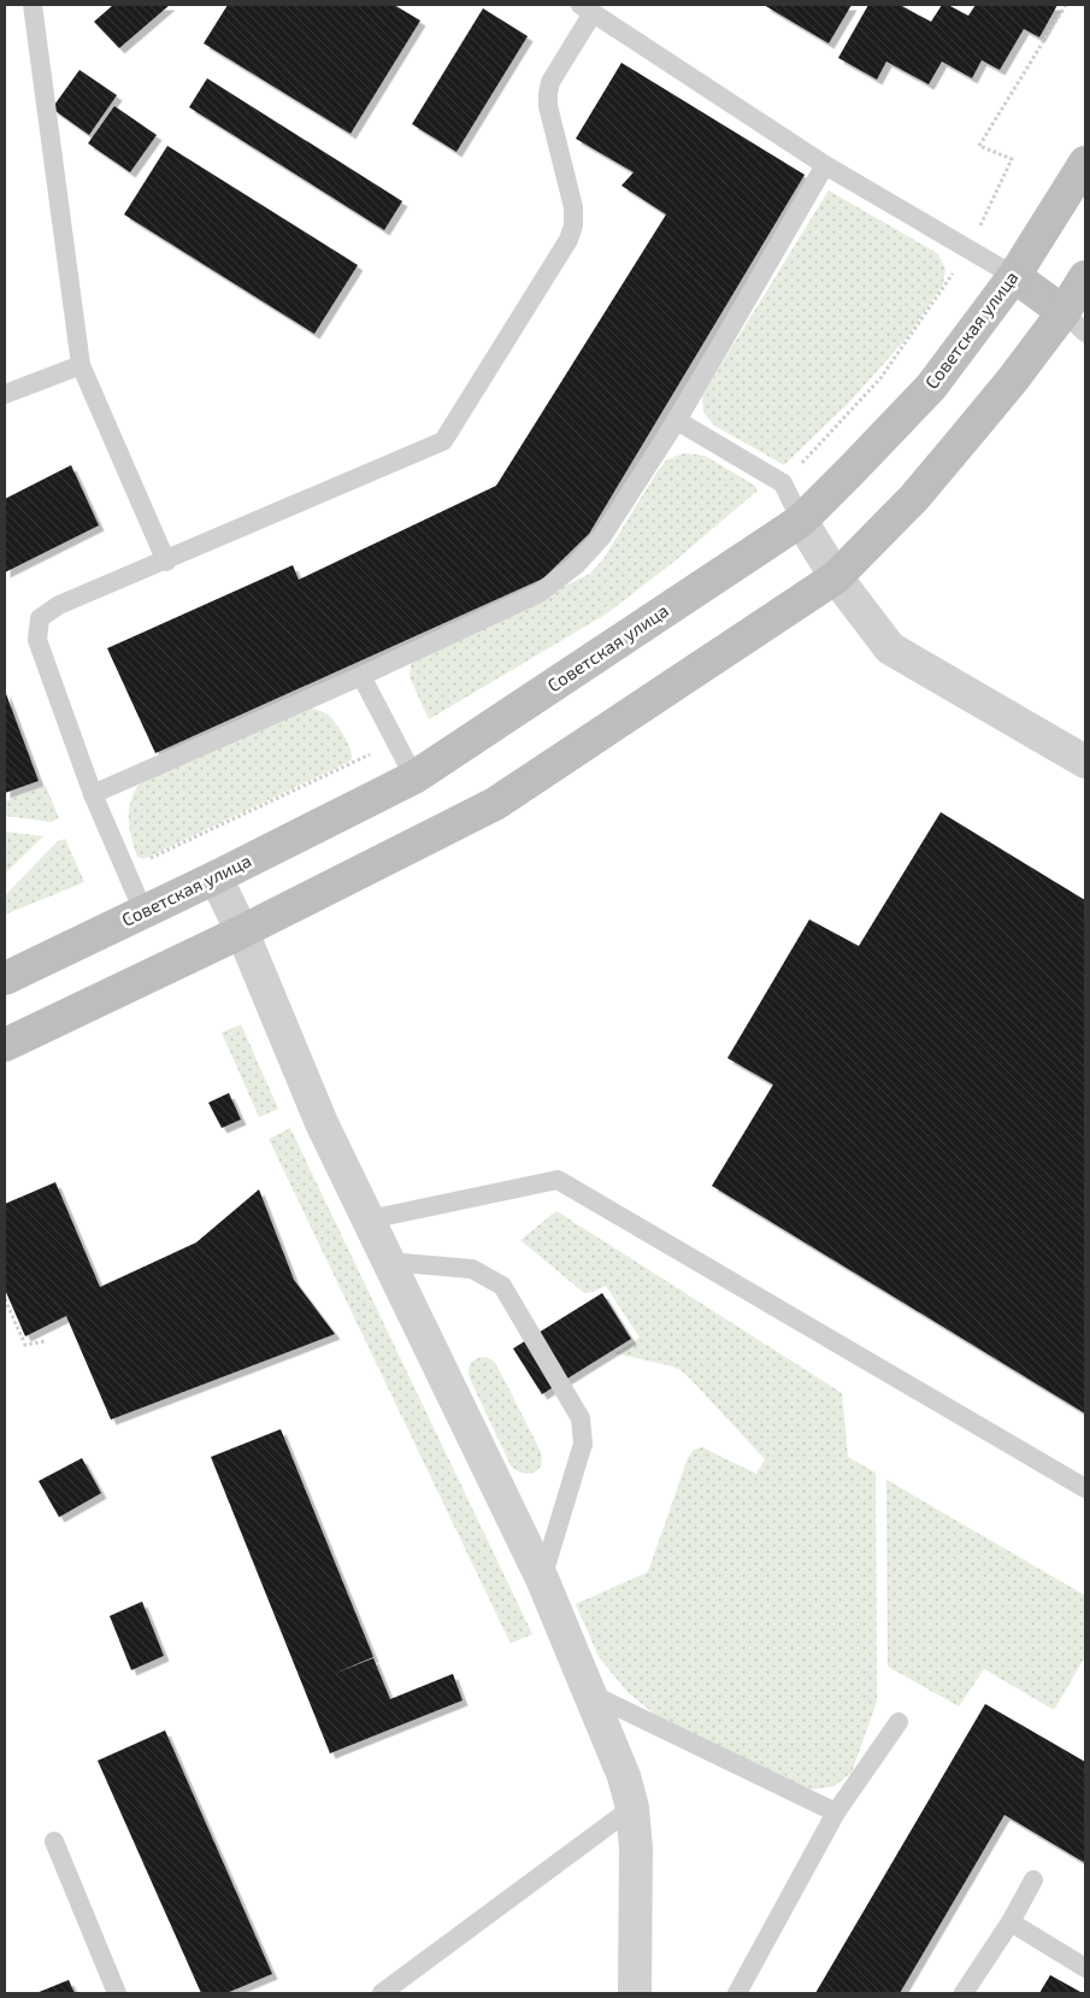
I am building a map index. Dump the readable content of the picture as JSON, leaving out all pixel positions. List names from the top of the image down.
{
  "streets": {
    "main road": ["Советская улица"]
  }
}
